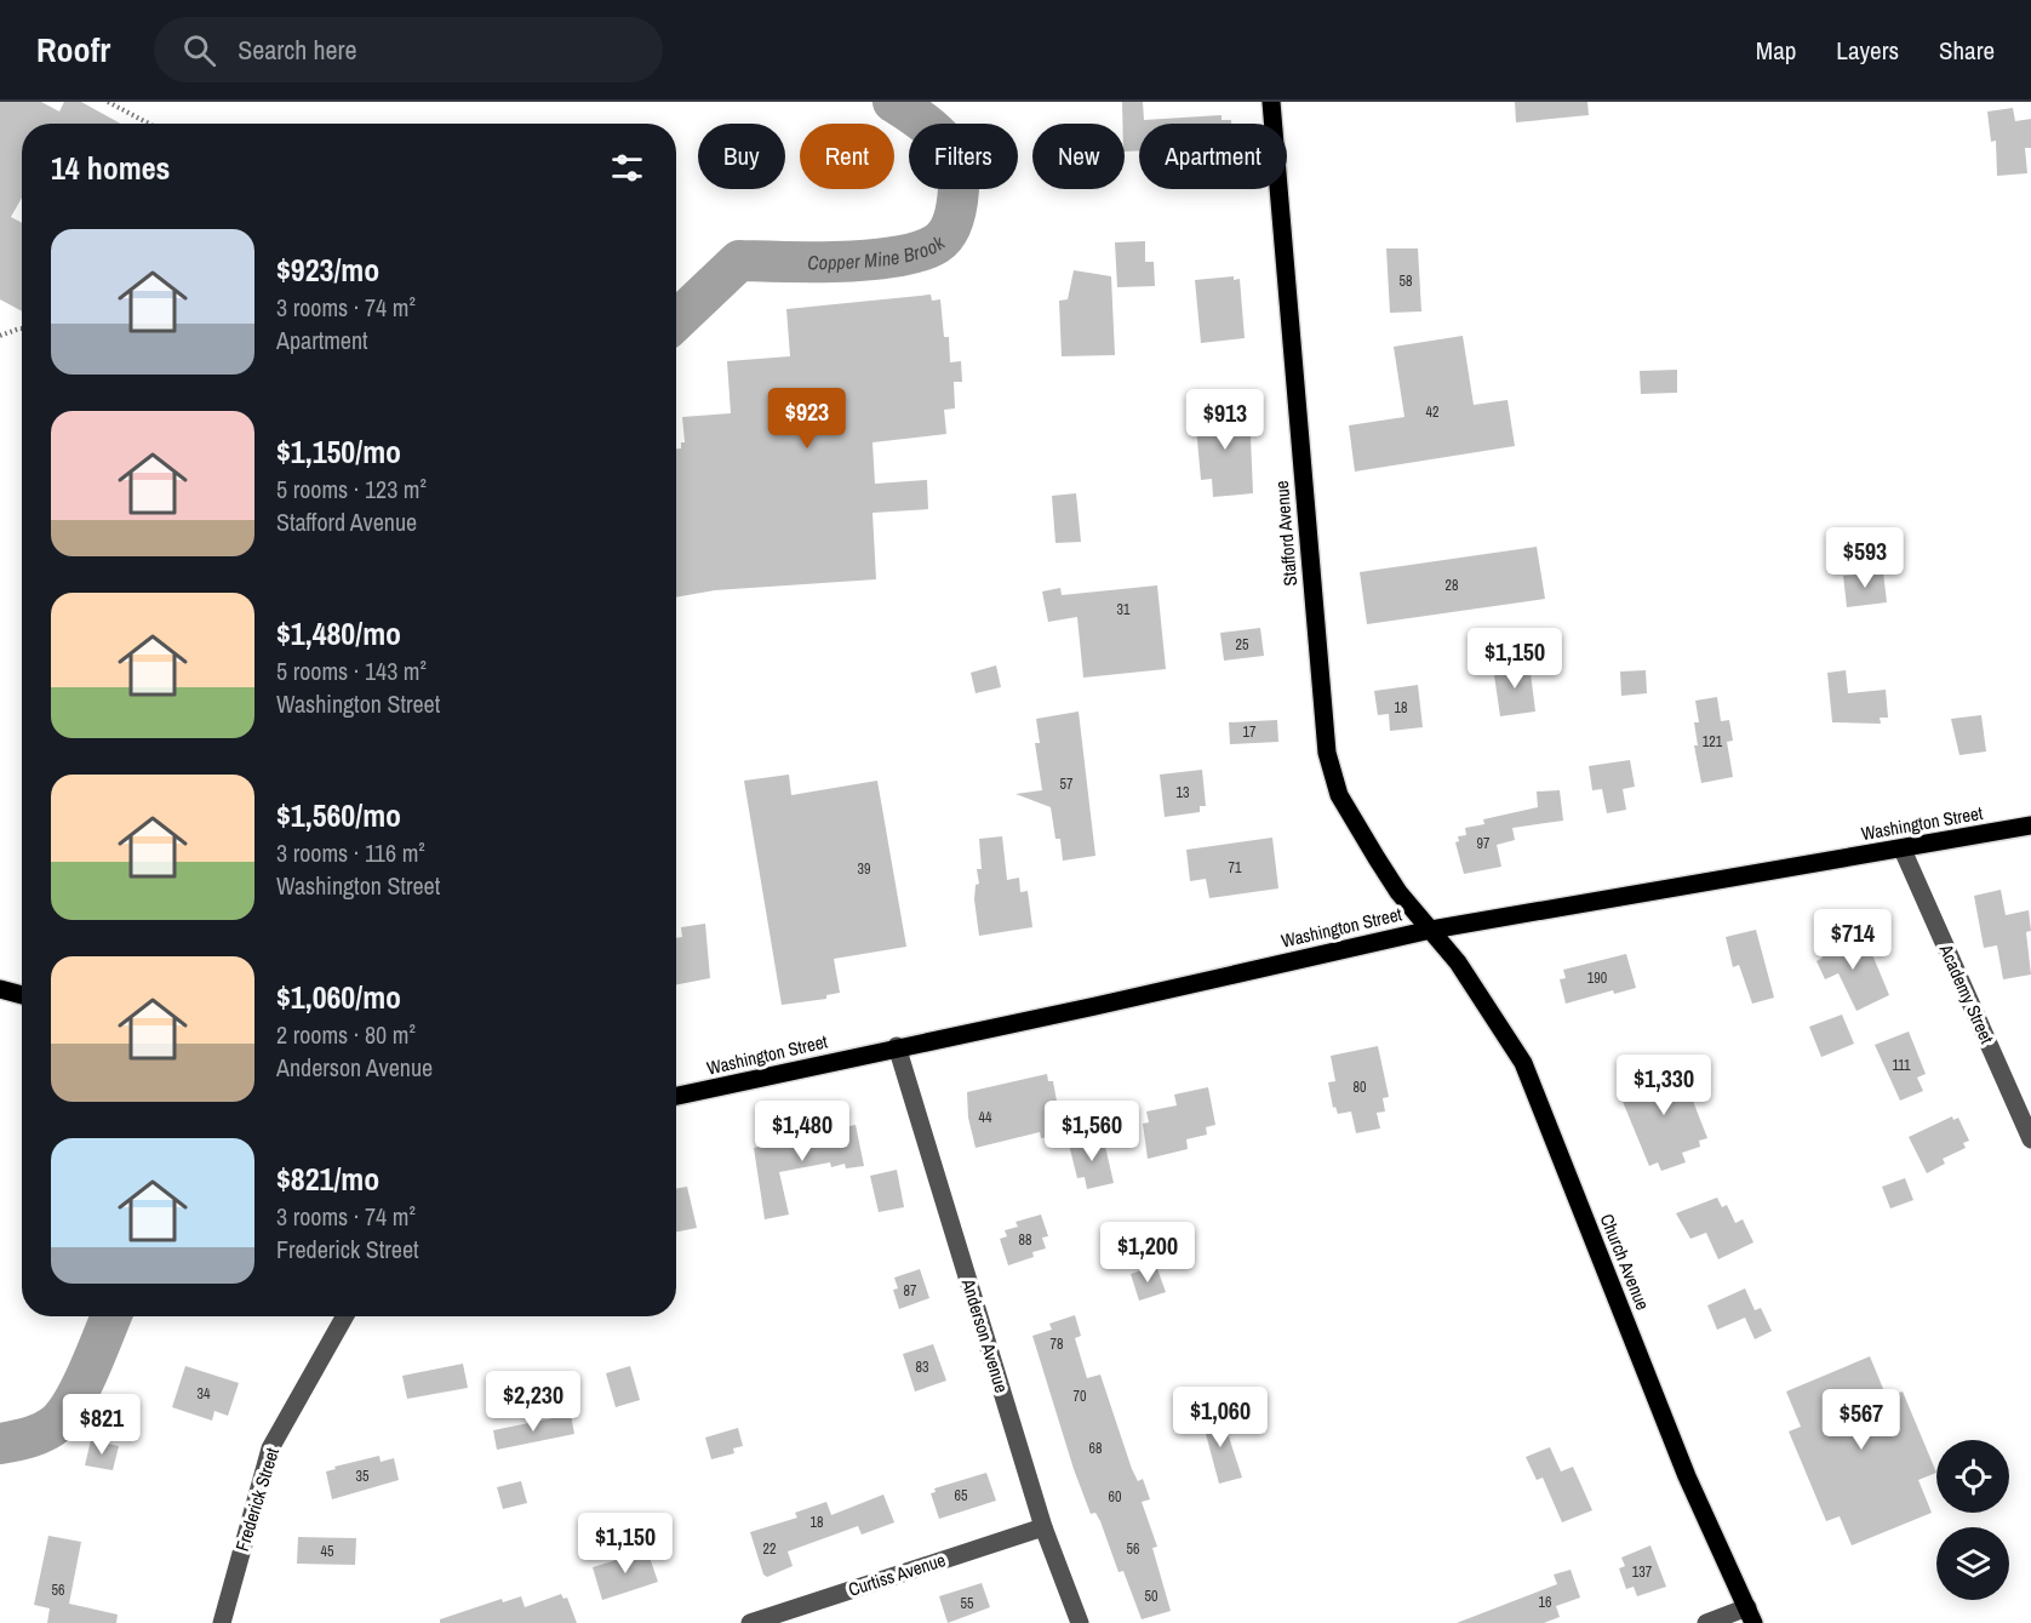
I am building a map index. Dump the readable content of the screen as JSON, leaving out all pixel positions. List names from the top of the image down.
{
  "streets": {
    "main road": ["Stafford Avenue", "Washington Street", "Church Avenue"],
    "street": [
      "Academy Street",
      "Anderson Avenue",
      "Frederick Street",
      "Curtiss Avenue"
    ]
  },
  "crossings": [
    ["Stafford Avenue", "Washington Street"],
    ["Stafford Avenue", "Church Avenue"],
    ["Washington Street", "Academy Street"],
    ["Washington Street", "Church Avenue"],
    ["Washington Street", "Anderson Avenue"],
    ["Anderson Avenue", "Curtiss Avenue"]
  ],
  "water": ["Copper Mine Brook"],
  "house_numbers": [
    "58",
    "42",
    "28",
    "31",
    "25",
    "18",
    "17",
    "121",
    "57",
    "13",
    "97",
    "71",
    "39",
    "190",
    "111",
    "80",
    "44",
    "88",
    "87",
    "78",
    "83",
    "34",
    "70",
    "68",
    "35",
    "65",
    "60",
    "18",
    "22",
    "56",
    "45",
    "137",
    "56",
    "50",
    "16",
    "55"
  ],
  "page": {
    "header": "Roofr",
    "search": "Search here",
    "nav": ["Map", "Layers", "Share"],
    "chip": [
      "Buy",
      "Rent",
      "Filters",
      "New",
      "Apartment"
    ],
    "heading": "14 homes",
    "list": [
      {
        "name": "$923/mo",
        "note": "3 rooms · 74 m² · Apartment"
      },
      {
        "name": "$1,150/mo",
        "note": "5 rooms · 123 m² · Stafford Avenue"
      },
      {
        "name": "$1,480/mo",
        "note": "5 rooms · 143 m² · Washington Street"
      },
      {
        "name": "$1,560/mo",
        "note": "3 rooms · 116 m² · Washington Street"
      },
      {
        "name": "$1,060/mo",
        "note": "2 rooms · 80 m² · Anderson Avenue"
      },
      {
        "name": "$821/mo",
        "note": "3 rooms · 74 m² · Frederick Street"
      }
    ],
    "price": [
      "$923",
      "$913",
      "$593",
      "$1,150",
      "$714",
      "$1,330",
      "$1,480",
      "$1,560",
      "$1,200",
      "$2,230",
      "$1,060",
      "$567",
      "$821",
      "$1,150"
    ]
  }
}
